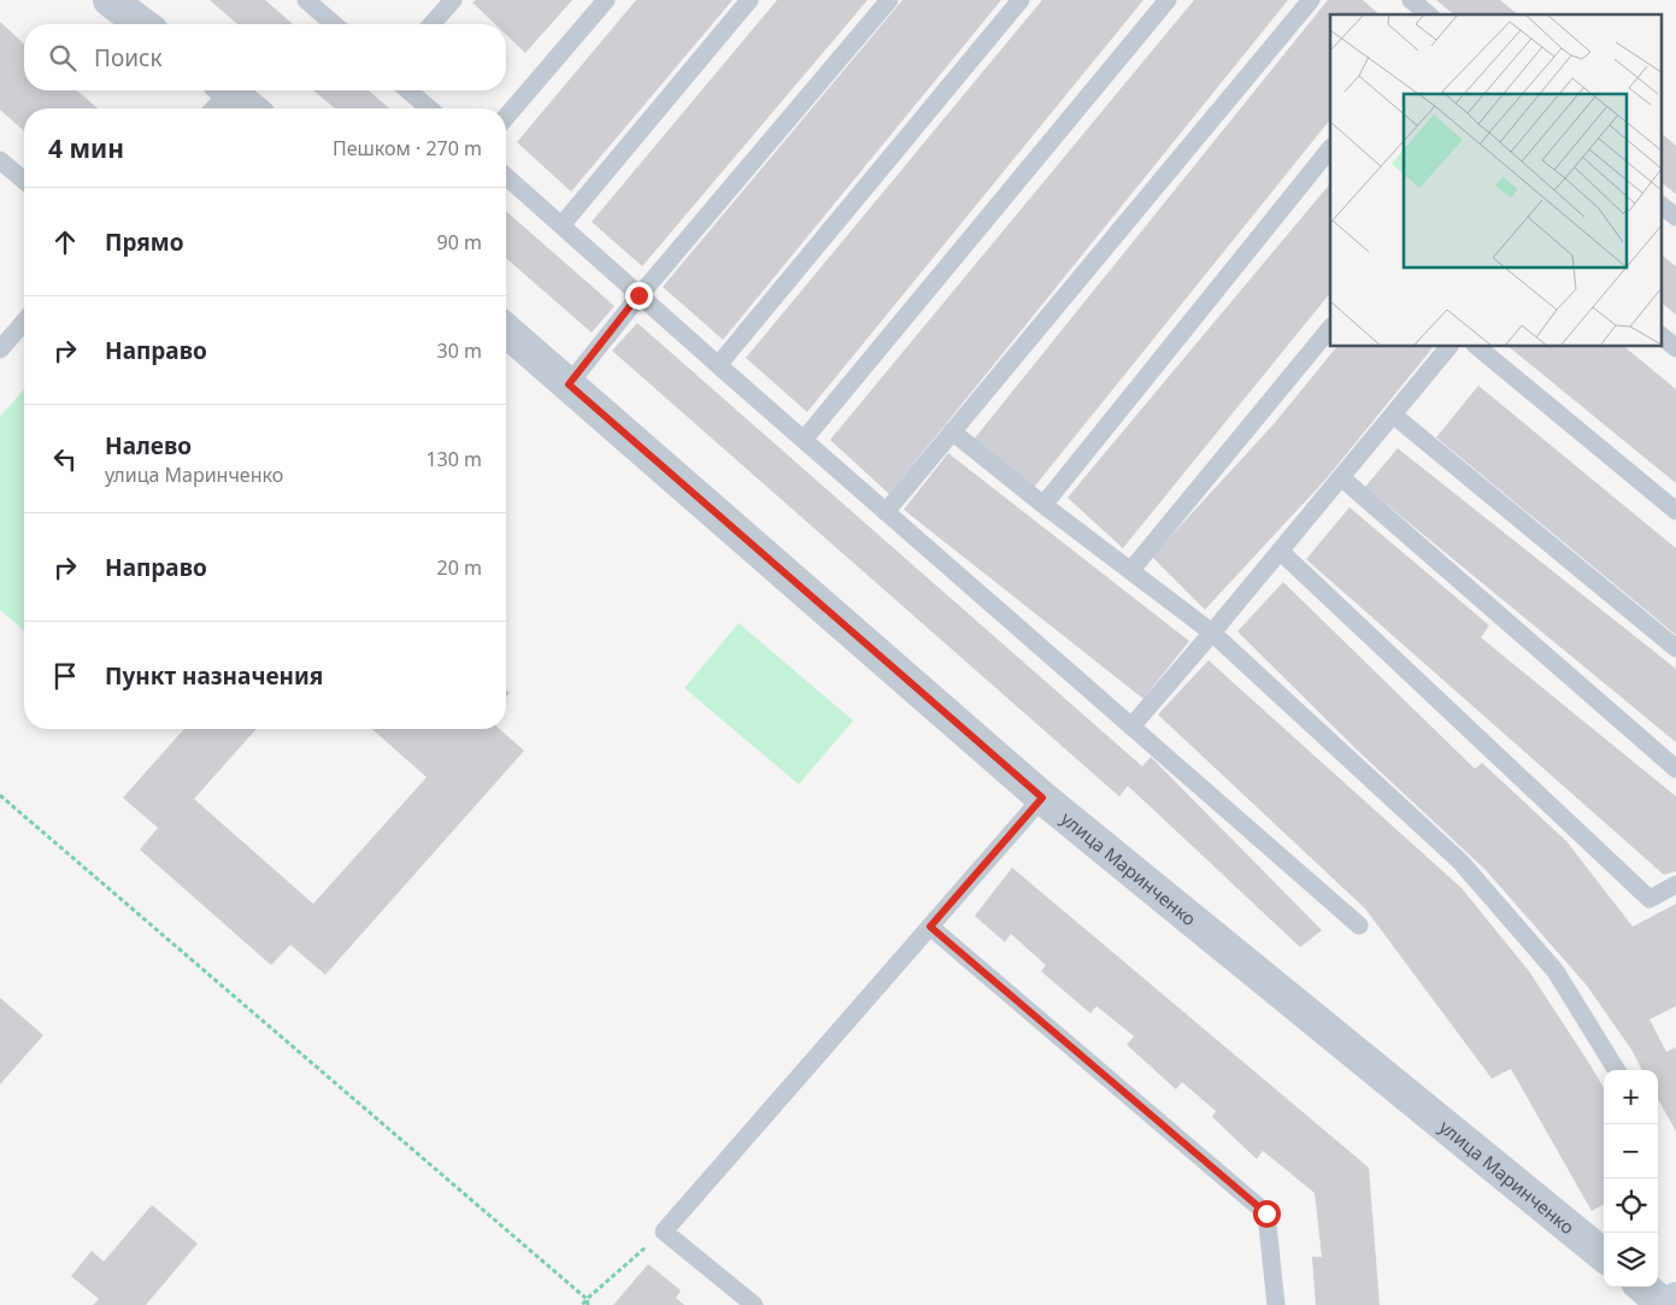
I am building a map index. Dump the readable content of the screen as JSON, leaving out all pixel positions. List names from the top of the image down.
{
  "streets": {
    "street": ["улица Маринченко"]
  },
  "page": {
    "search": "Поиск",
    "heading": ["4 мин", "Пешком · 270 m"],
    "list": [
      ["Прямо", "90 m"],
      ["Направо", "30 m"],
      ["Налево", "улица Маринченко", "130 m"],
      ["Направо", "20 m"],
      "Пункт назначения"
    ],
    "map_buttons": ["+", "−"]
  }
}
